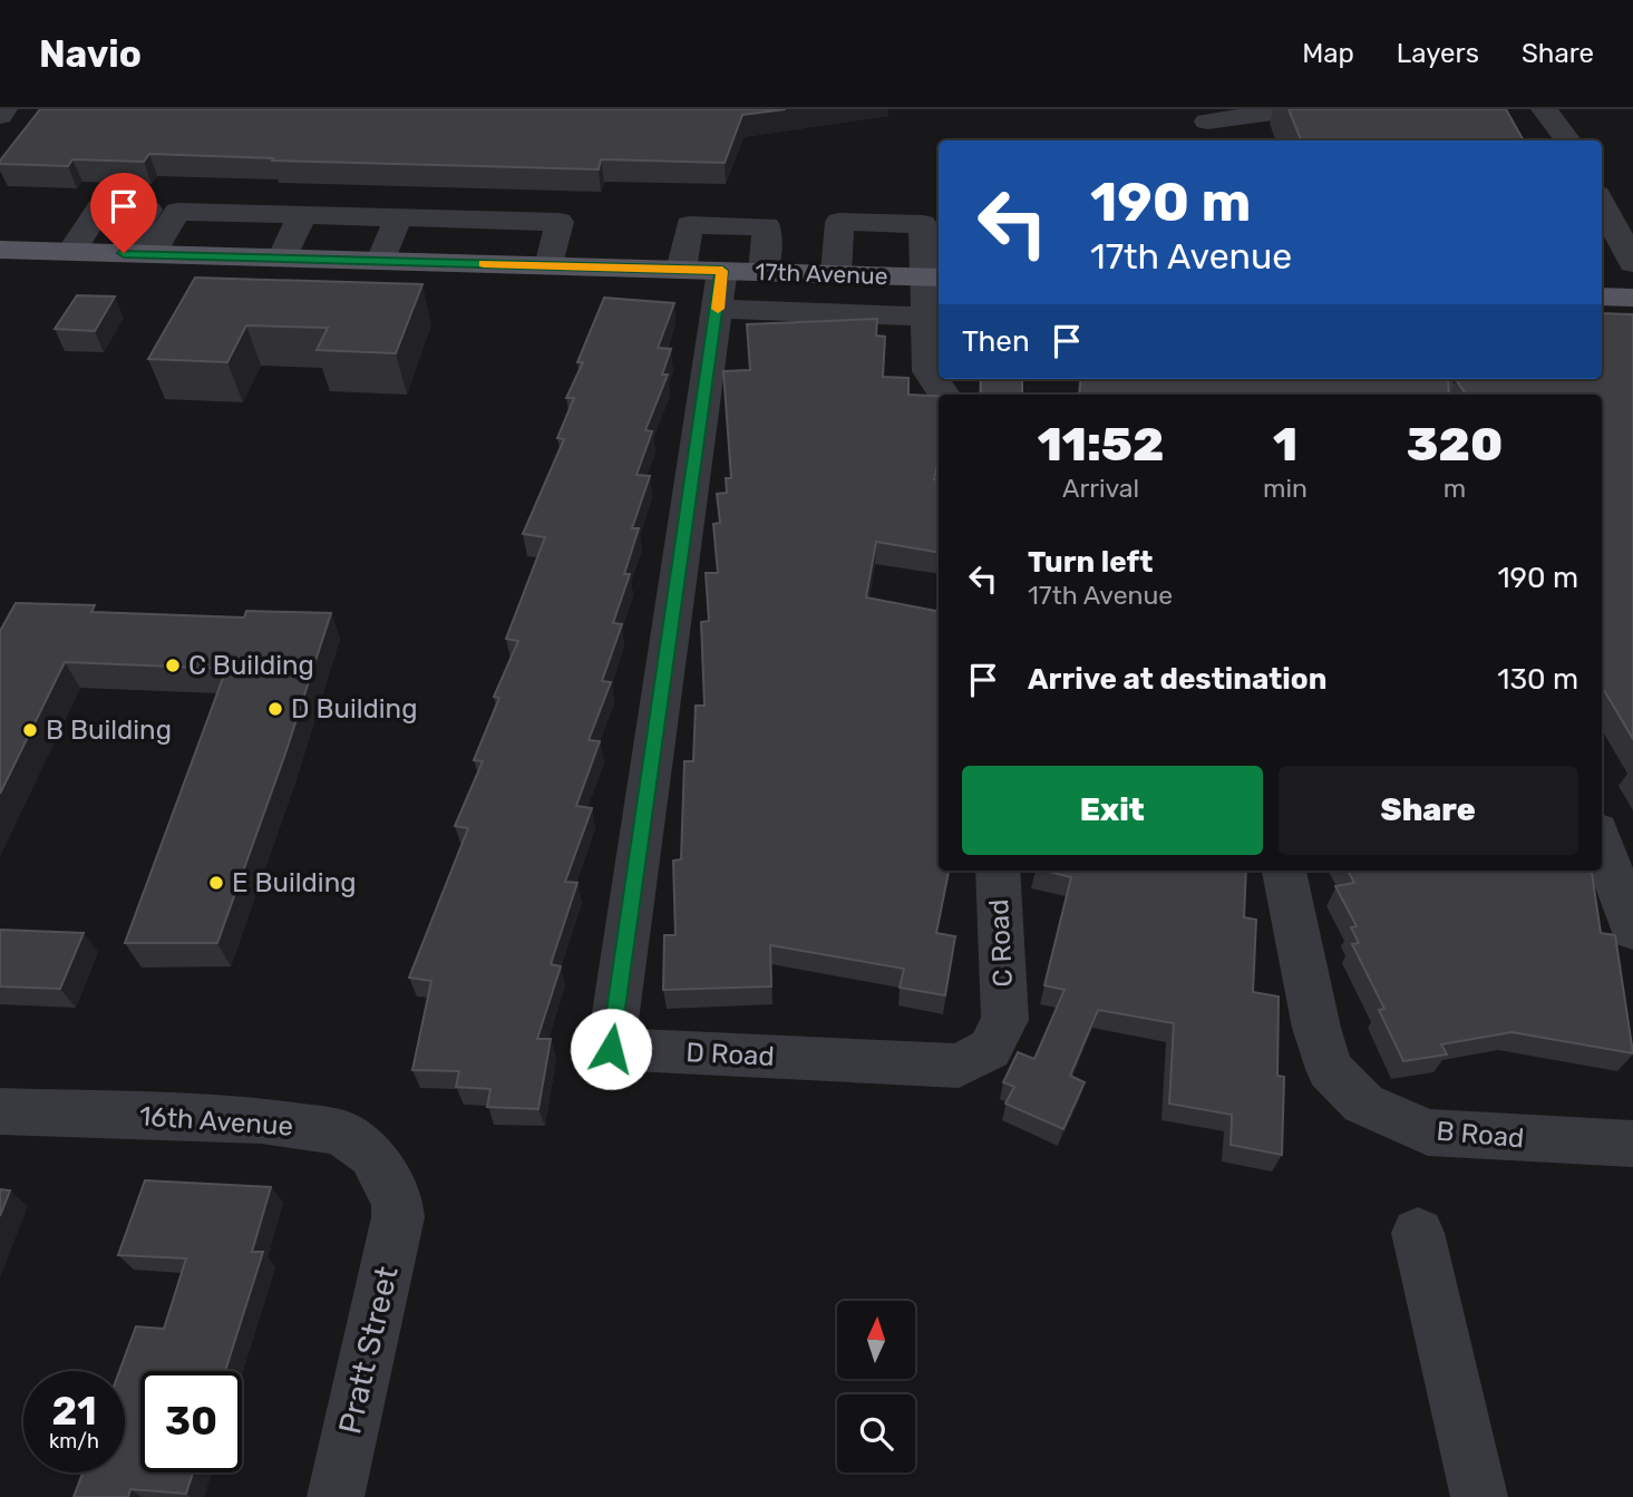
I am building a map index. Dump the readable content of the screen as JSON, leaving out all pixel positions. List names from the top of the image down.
{
  "streets": {
    "main road": ["17th Avenue"],
    "street": [
      "C Road",
      "D Road",
      "16th Avenue",
      "B Road",
      "Pratt Street"
    ]
  },
  "crossings": [
    ["17th Avenue", "D Road"],
    ["C Road", "D Road"],
    ["16th Avenue", "Pratt Street"]
  ],
  "places": [
    "C Building",
    "D Building",
    "B Building",
    "E Building"
  ],
  "north": "top",
  "page": {
    "header": "Navio",
    "nav": ["Map", "Layers", "Share"],
    "turn": ["190 m", "17th Avenue"],
    "then": "Then",
    "eta": [
      "11:52",
      "Arrival",
      "1",
      "min",
      "320",
      "m"
    ],
    "list": [
      {
        "name": "Turn left",
        "note": "17th Avenue",
        "value": "190 m"
      },
      {
        "name": "Arrive at destination",
        "value": "130 m"
      }
    ],
    "buttons": ["Exit", "Share"],
    "speed": "21 km/h",
    "limit": "30"
  }
}
